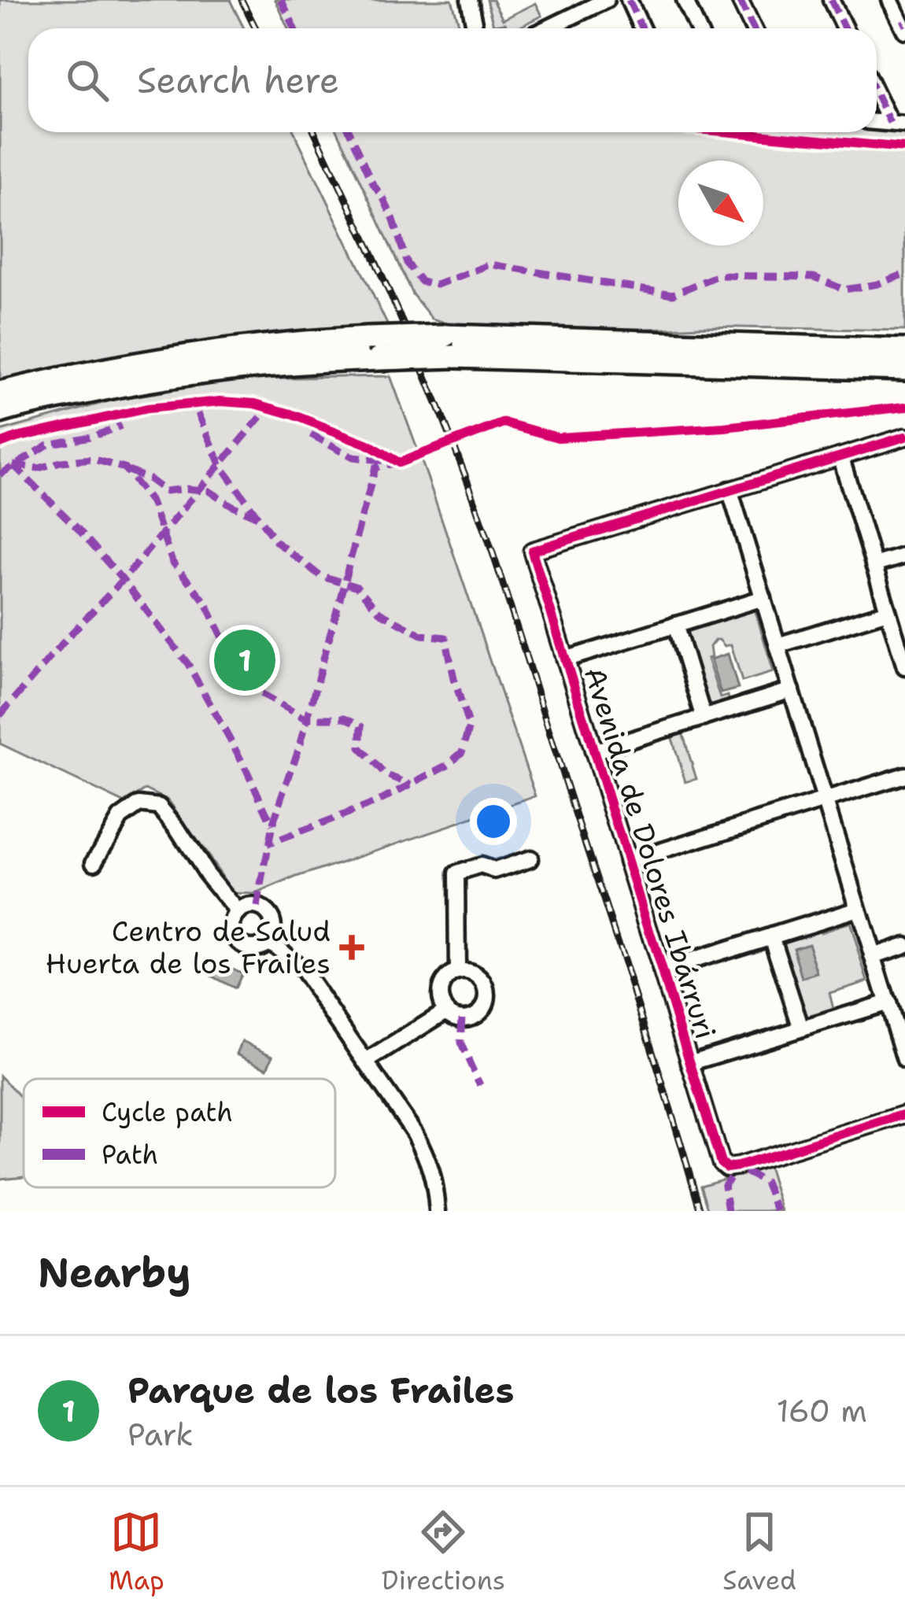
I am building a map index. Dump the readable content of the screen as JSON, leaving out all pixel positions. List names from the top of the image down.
{
  "streets": {
    "street": ["Avenida de Dolores Ibárruri"]
  },
  "places": {
    "health": ["Centro de Salud Huerta de los Frailes"]
  },
  "legend": ["Cycle path", "Path"],
  "north": "bottom right",
  "page": {
    "search": "Search here",
    "pins": "1",
    "heading": "Nearby",
    "list": [
      {
        "mark": "1",
        "name": "Parque de los Frailes",
        "note": "Park",
        "value": "160 m"
      }
    ],
    "nav": ["Map", "Directions", "Saved"]
  }
}
